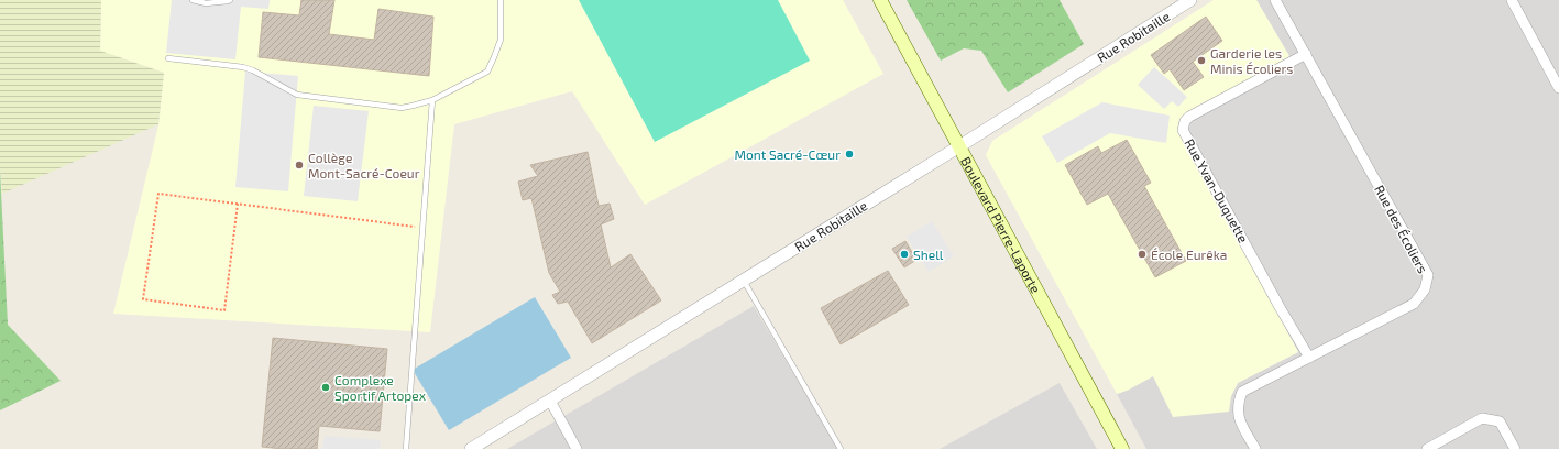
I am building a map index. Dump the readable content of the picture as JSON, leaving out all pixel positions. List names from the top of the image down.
{
  "streets": {
    "main road": ["Boulevard Pierre-Laporte"],
    "street": ["Rue Robitaille", "Rue Yvan-Duquette", "Rue des Écoliers"]
  },
  "crossings": [
    ["Rue Robitaille", "Boulevard Pierre-Laporte"],
    ["Rue Yvan-Duquette", "Rue des Écoliers"]
  ],
  "places": [
    "Garderie les Minis Écoliers",
    "Mont Sacré-Cœur",
    "Collège Mont-Sacré-Coeur",
    "Shell",
    "École Eurêka",
    "Complexe Sportif Artopex"
  ]
}
